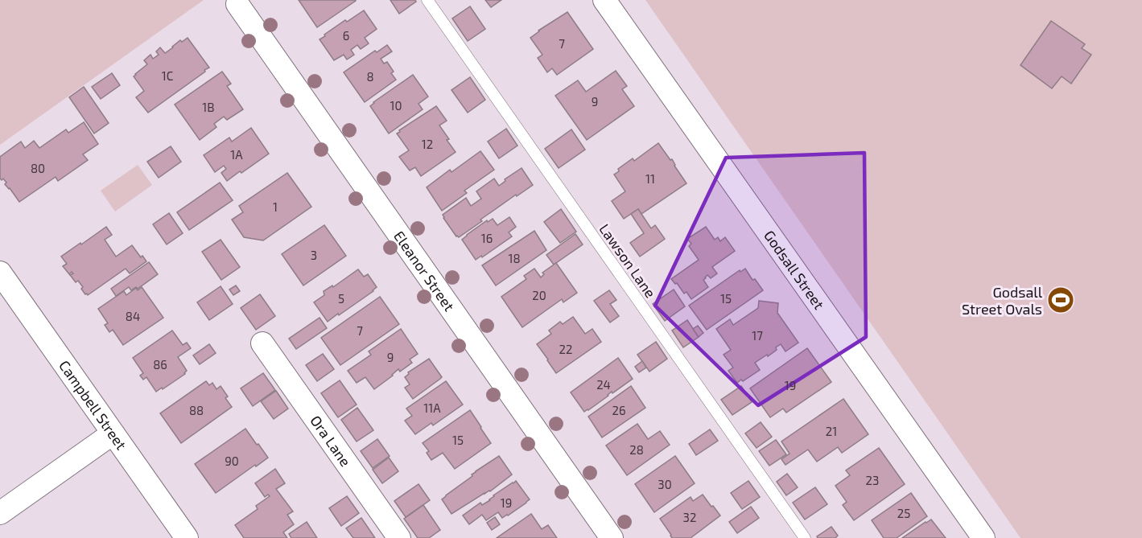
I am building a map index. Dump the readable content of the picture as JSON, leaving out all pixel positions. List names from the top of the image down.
{
  "streets": {
    "street": [
      "Godsall Street",
      "Eleanor Street",
      "Campbell Street",
      "Ora Lane"
    ],
    "lane": ["Lawson Lane"]
  },
  "places": {
    "sports": ["Godsall Street Ovals"]
  },
  "house_numbers": [
    "6",
    "7",
    "1C",
    "8",
    "9",
    "10",
    "1B",
    "12",
    "1A",
    "80",
    "11",
    "1",
    "16",
    "3",
    "18",
    "20",
    "5",
    "15",
    "84",
    "7",
    "17",
    "22",
    "9",
    "86",
    "24",
    "19",
    "11A",
    "88",
    "26",
    "21",
    "15",
    "28",
    "90",
    "23",
    "30",
    "19",
    "25",
    "32"
  ]
}
